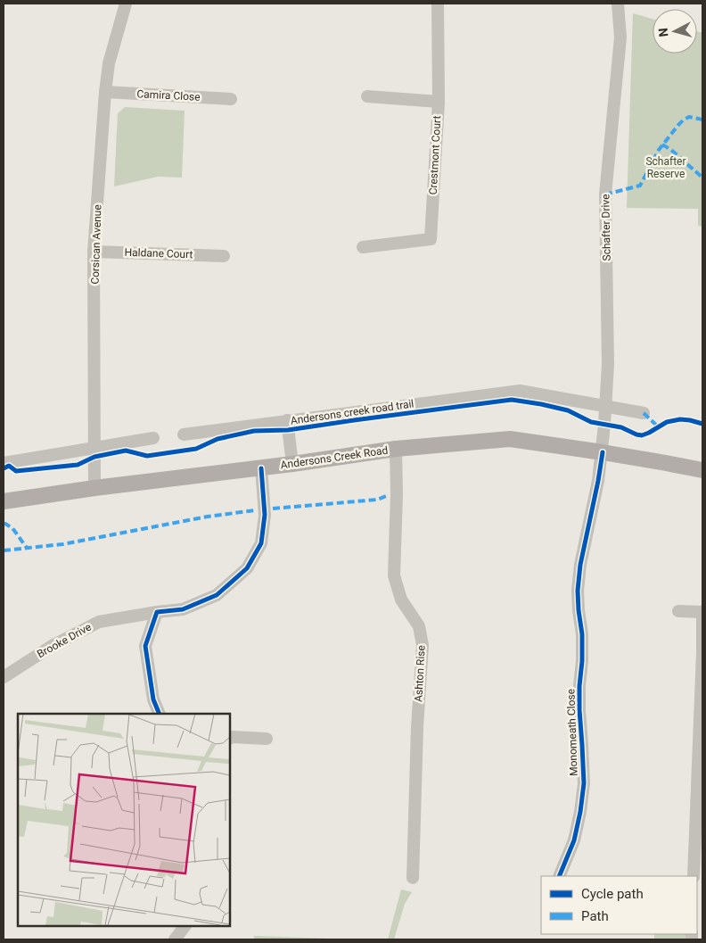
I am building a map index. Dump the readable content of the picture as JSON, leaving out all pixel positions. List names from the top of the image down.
{
  "streets": {
    "main road": ["Andersons Creek Road"],
    "street": [
      "Camira Close",
      "Crestmont Court",
      "Schafter Drive",
      "Corsican Avenue",
      "Haldane Court",
      "Brooke Drive",
      "Ashton Rise",
      "Monomeath Close"
    ],
    "cycle path": ["Andersons creek road trail"]
  },
  "crossings": [
    ["Camira Close", "Corsican Avenue"],
    ["Schafter Drive", "Andersons Creek Road"],
    ["Schafter Drive", "Monomeath Close"],
    ["Corsican Avenue", "Haldane Court"],
    ["Corsican Avenue", "Andersons Creek Road"],
    ["Andersons Creek Road", "Brooke Drive"],
    ["Andersons Creek Road", "Ashton Rise"],
    ["Andersons Creek Road", "Monomeath Close"]
  ],
  "parks": ["Schafter Reserve"],
  "legend": ["Cycle path", "Path"],
  "north": "left"
}
